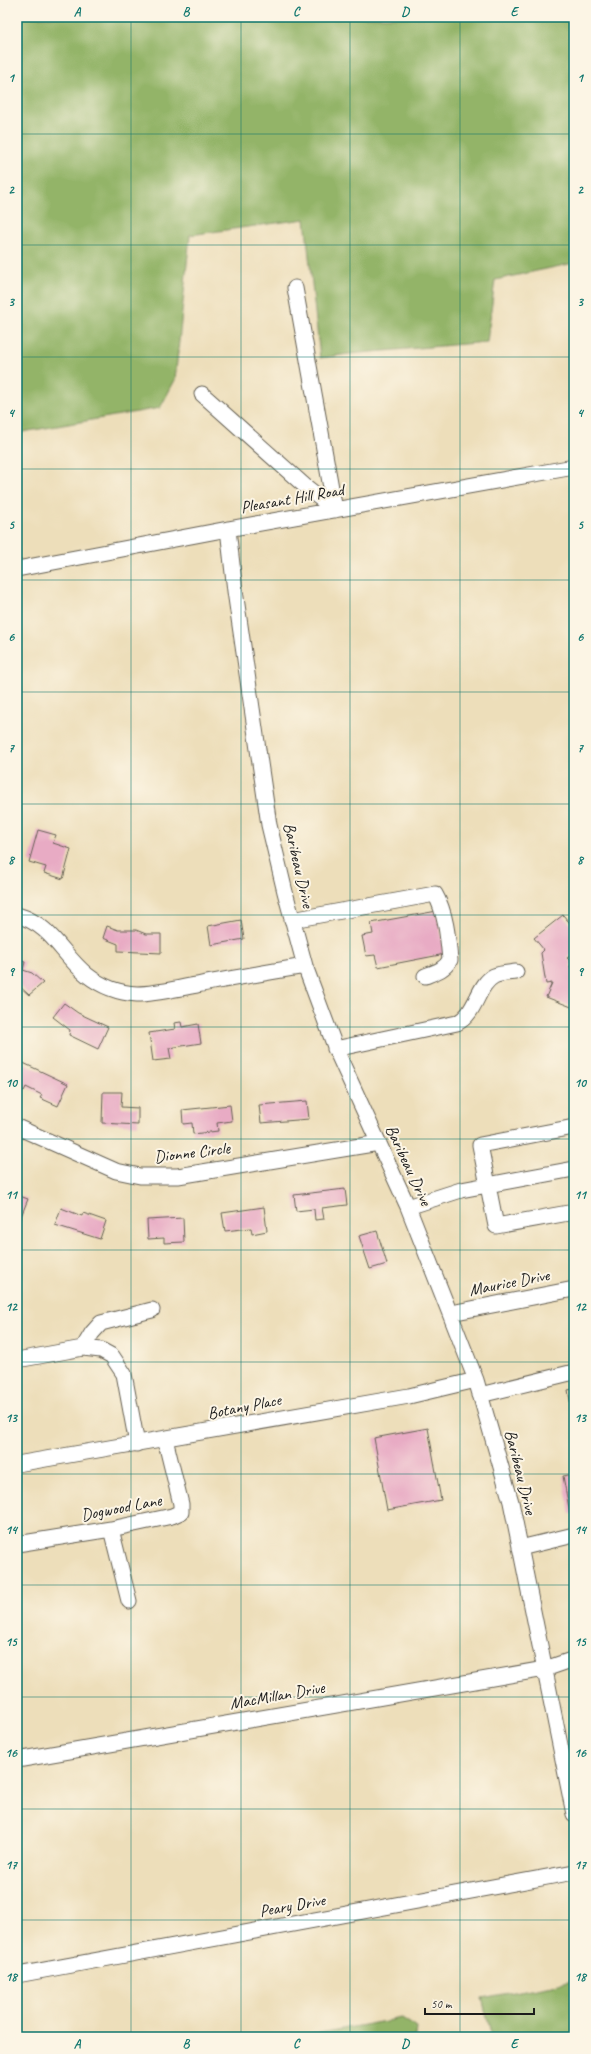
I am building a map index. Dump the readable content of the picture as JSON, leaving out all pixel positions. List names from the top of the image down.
{
  "streets": {
    "street": [
      "Pleasant Hill Road",
      "Baribeau Drive",
      "Dionne Circle",
      "Maurice Drive",
      "Botany Place",
      "Dogwood Lane",
      "MacMillan Drive",
      "Peary Drive"
    ]
  },
  "crossings": [
    ["Pleasant Hill Road", "Baribeau Drive"],
    ["Baribeau Drive", "Dionne Circle"],
    ["Baribeau Drive", "Maurice Drive"],
    ["Baribeau Drive", "Botany Place"],
    ["Baribeau Drive", "MacMillan Drive"],
    ["Botany Place", "Dogwood Lane"]
  ],
  "scale_bar": "50 m",
  "grid": {
    "columns": [
      "A",
      "B",
      "C",
      "D",
      "E"
    ],
    "rows": [
      "1",
      "2",
      "3",
      "4",
      "5",
      "6",
      "7",
      "8",
      "9",
      "10",
      "11",
      "12",
      "13",
      "14",
      "15",
      "16",
      "17",
      "18"
    ]
  }
}
